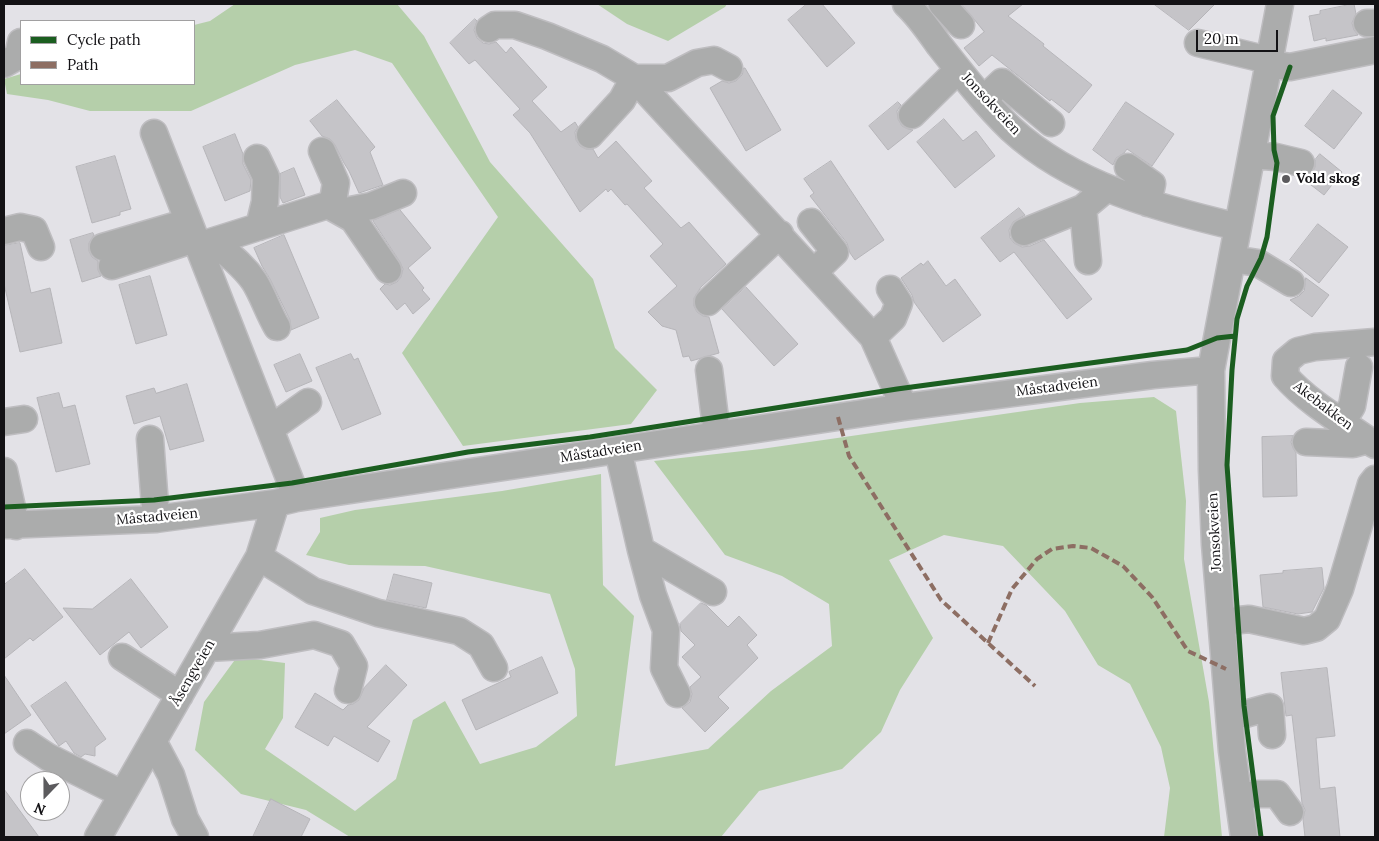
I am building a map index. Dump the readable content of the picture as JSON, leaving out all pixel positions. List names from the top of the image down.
{
  "streets": {
    "street": [
      "Jonsokveien",
      "Måstadveien",
      "Akebakken",
      "Åsengveien"
    ]
  },
  "crossings": [
    ["Jonsokveien", "Måstadveien"],
    ["Måstadveien", "Åsengveien"]
  ],
  "places": ["Vold skog"],
  "legend": ["Cycle path", "Path"],
  "scale_bar": "20 m",
  "north": "bottom"
}
